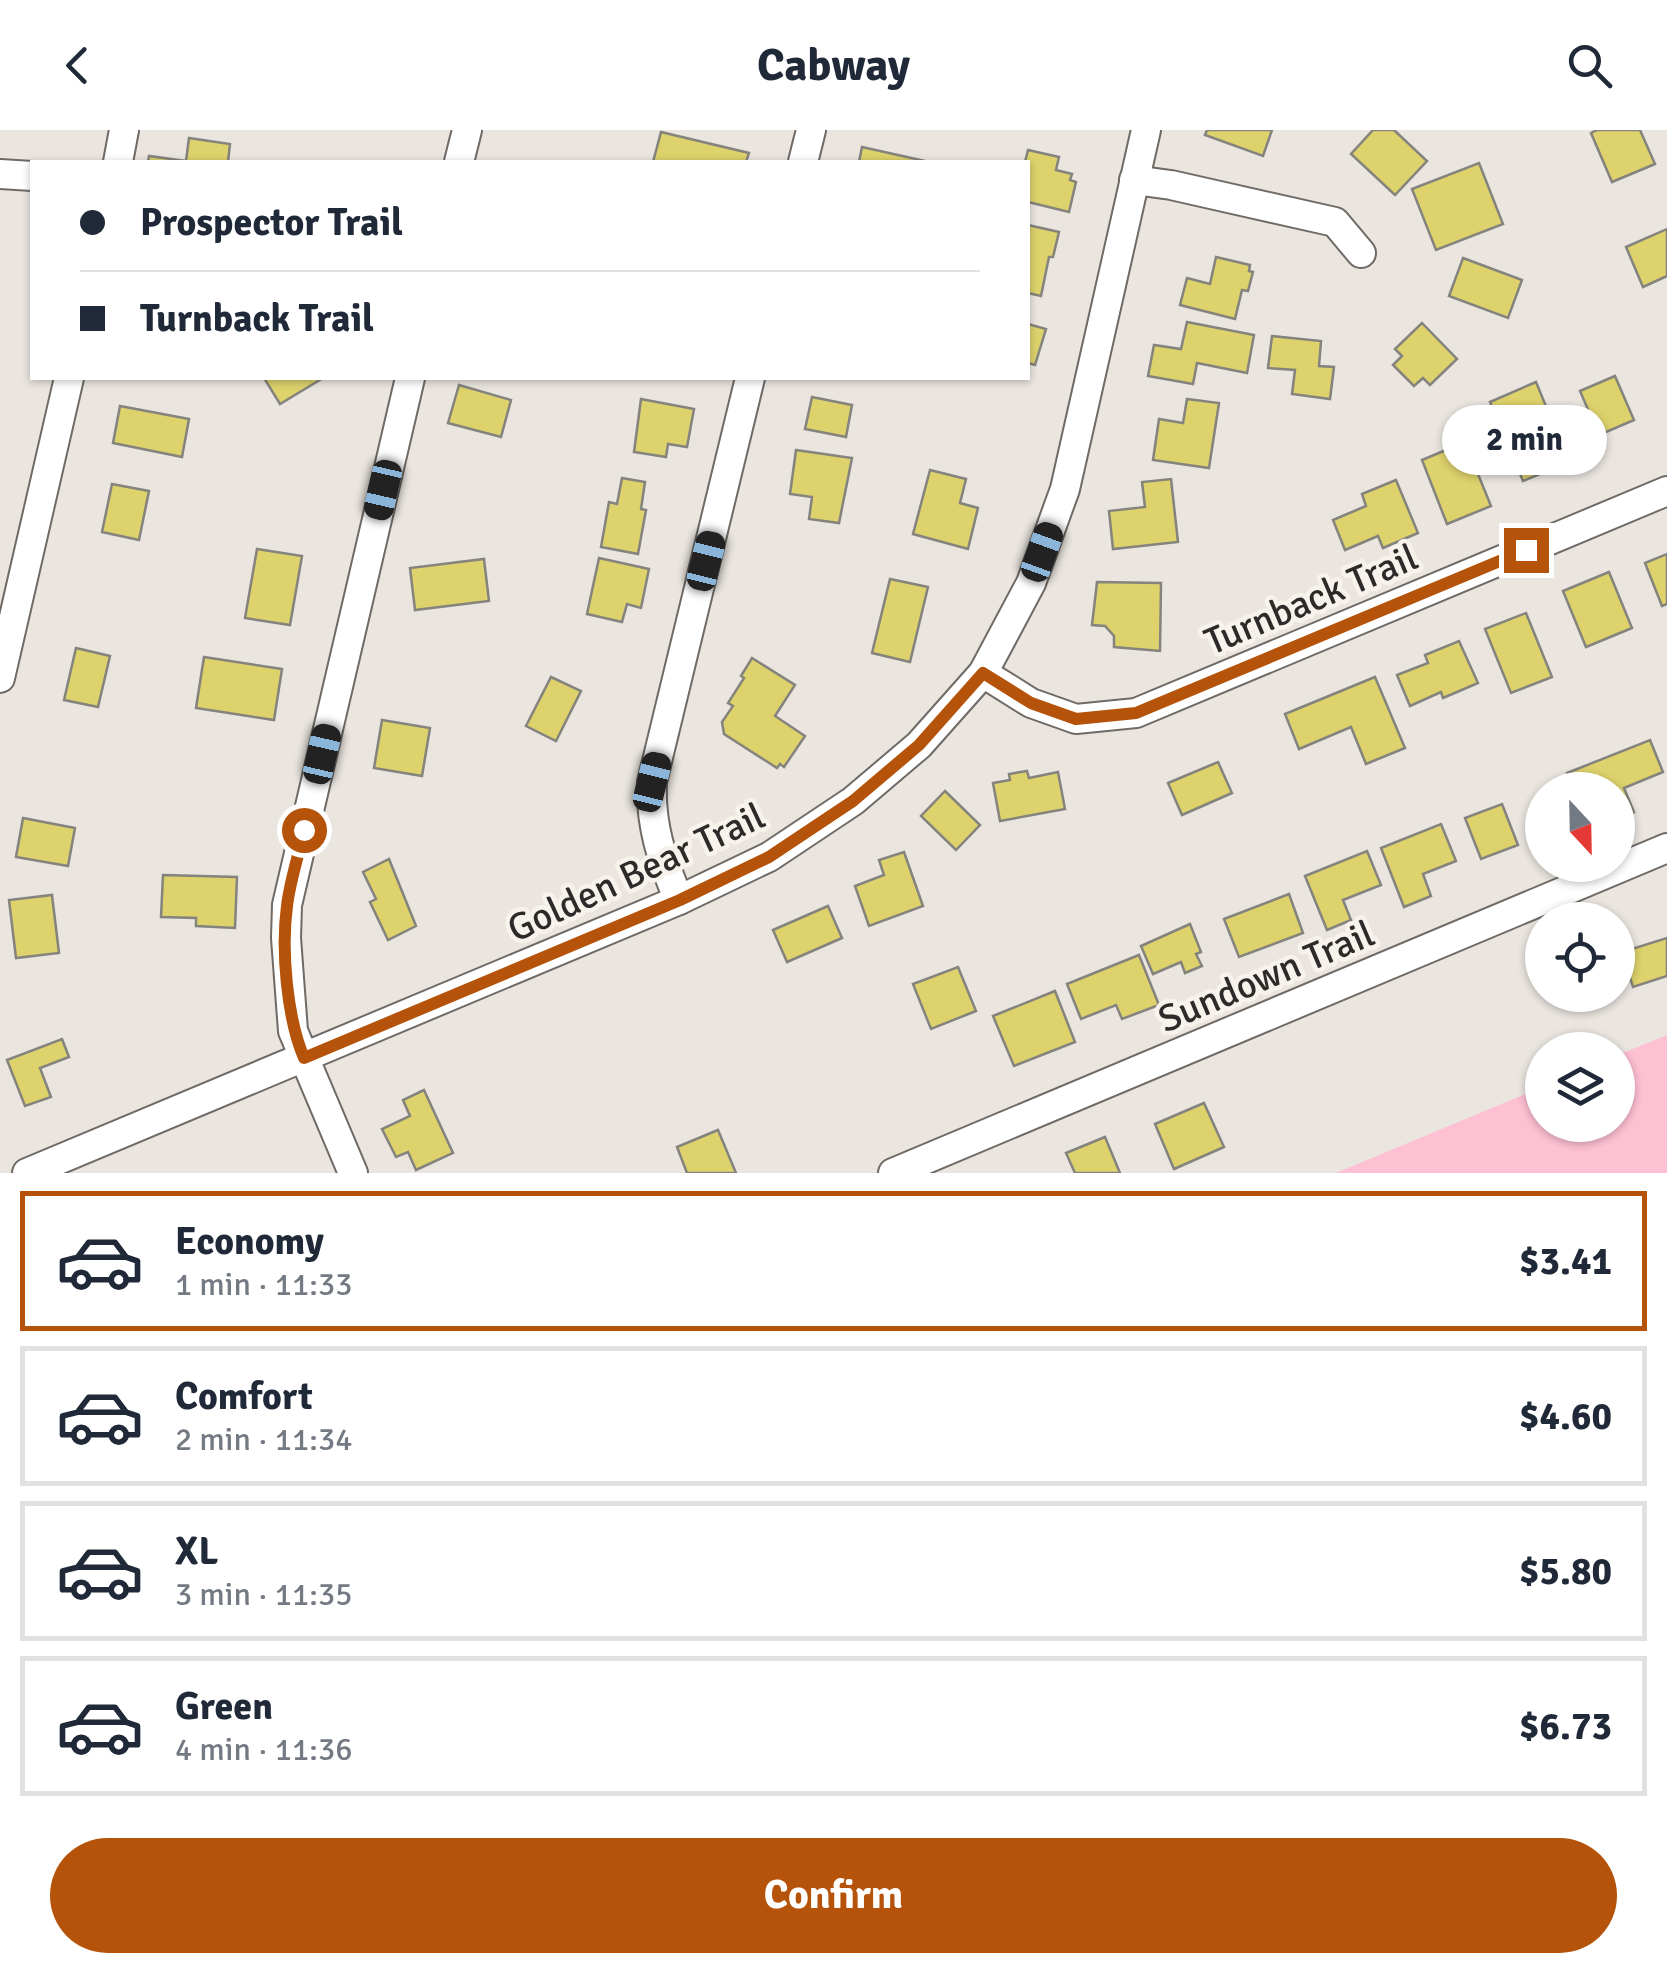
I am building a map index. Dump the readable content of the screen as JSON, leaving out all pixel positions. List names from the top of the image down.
{
  "streets": {
    "street": ["Turnback Trail", "Golden Bear Trail", "Sundown Trail"]
  },
  "crossings": [
    ["Turnback Trail", "Golden Bear Trail"]
  ],
  "north": "bottom",
  "page": {
    "header": "Cabway",
    "banner": ["Prospector Trail", "Turnback Trail"],
    "bubble": "2 min",
    "list": [
      {
        "name": "Economy",
        "note": "1 min · 11:33",
        "value": "$3.41"
      },
      {
        "name": "Comfort",
        "note": "2 min · 11:34",
        "value": "$4.60"
      },
      {
        "name": "XL",
        "note": "3 min · 11:35",
        "value": "$5.80"
      },
      {
        "name": "Green",
        "note": "4 min · 11:36",
        "value": "$6.73"
      }
    ],
    "buttons": "Confirm"
  }
}
